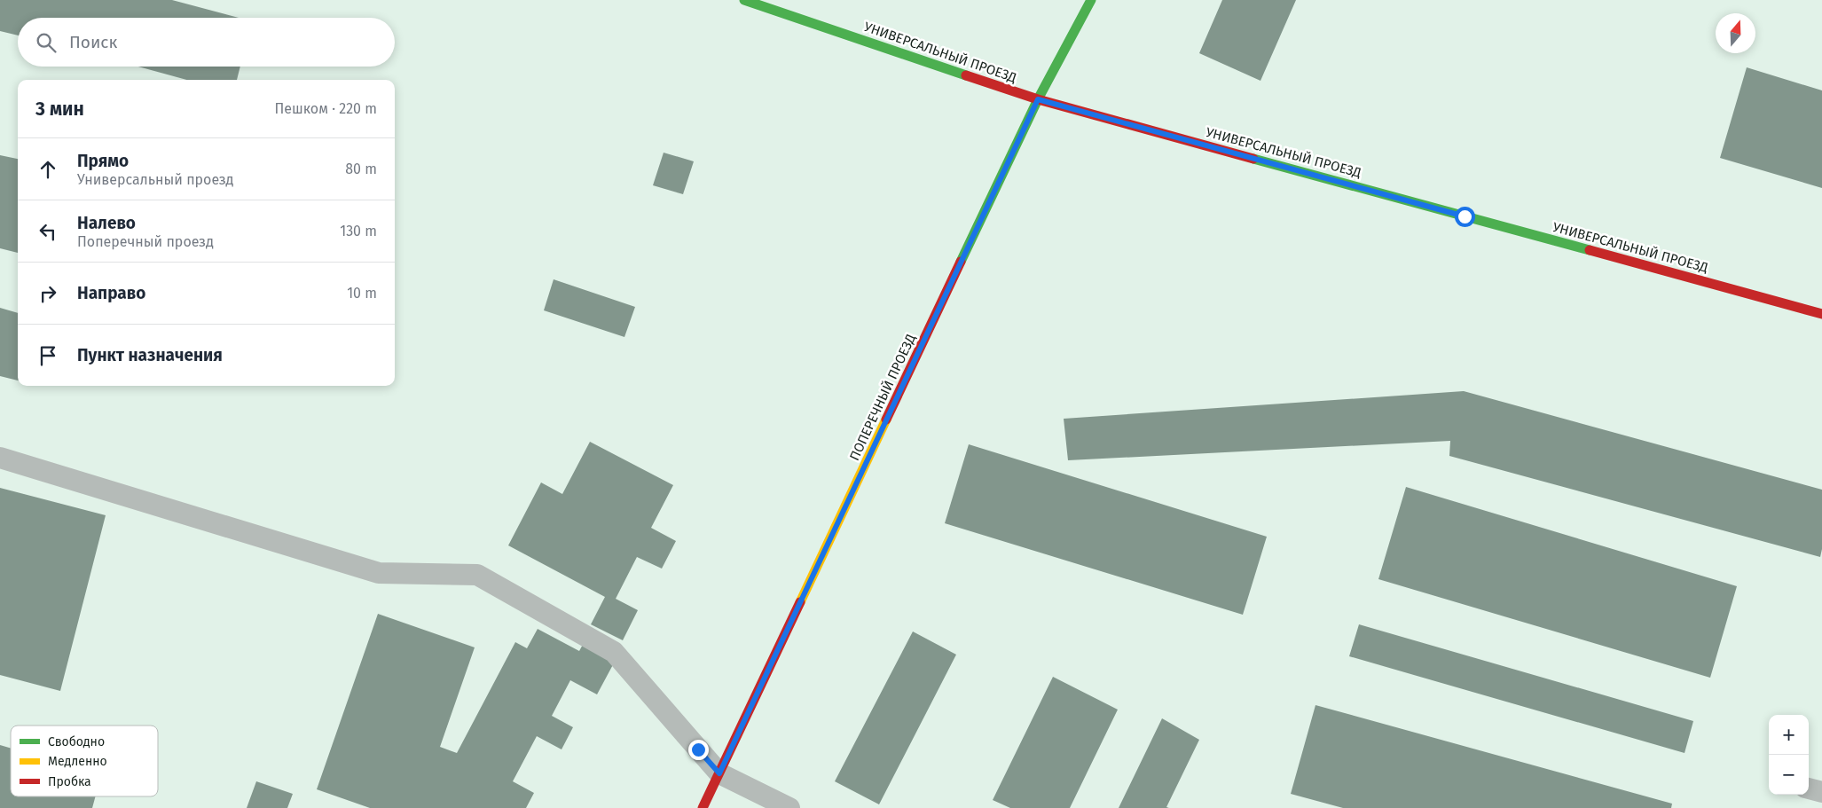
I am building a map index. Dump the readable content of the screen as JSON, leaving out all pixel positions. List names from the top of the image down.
{
  "streets": {
    "street": ["УНИВЕРСАЛЬНЫЙ ПРОЕЗД", "ПОПЕРЕЧНЫЙ ПРОЕЗД"]
  },
  "crossings": [
    ["УНИВЕРСАЛЬНЫЙ ПРОЕЗД", "ПОПЕРЕЧНЫЙ ПРОЕЗД"]
  ],
  "legend": ["Свободно", "Медленно", "Пробка"],
  "north": "top",
  "page": {
    "search": "Поиск",
    "heading": ["3 мин", "Пешком · 220 m"],
    "list": [
      ["Прямо", "Универсальный проезд", "80 m"],
      ["Налево", "Поперечный проезд", "130 m"],
      ["Направо", "10 m"],
      "Пункт назначения"
    ],
    "map_buttons": ["+", "−"]
  }
}
